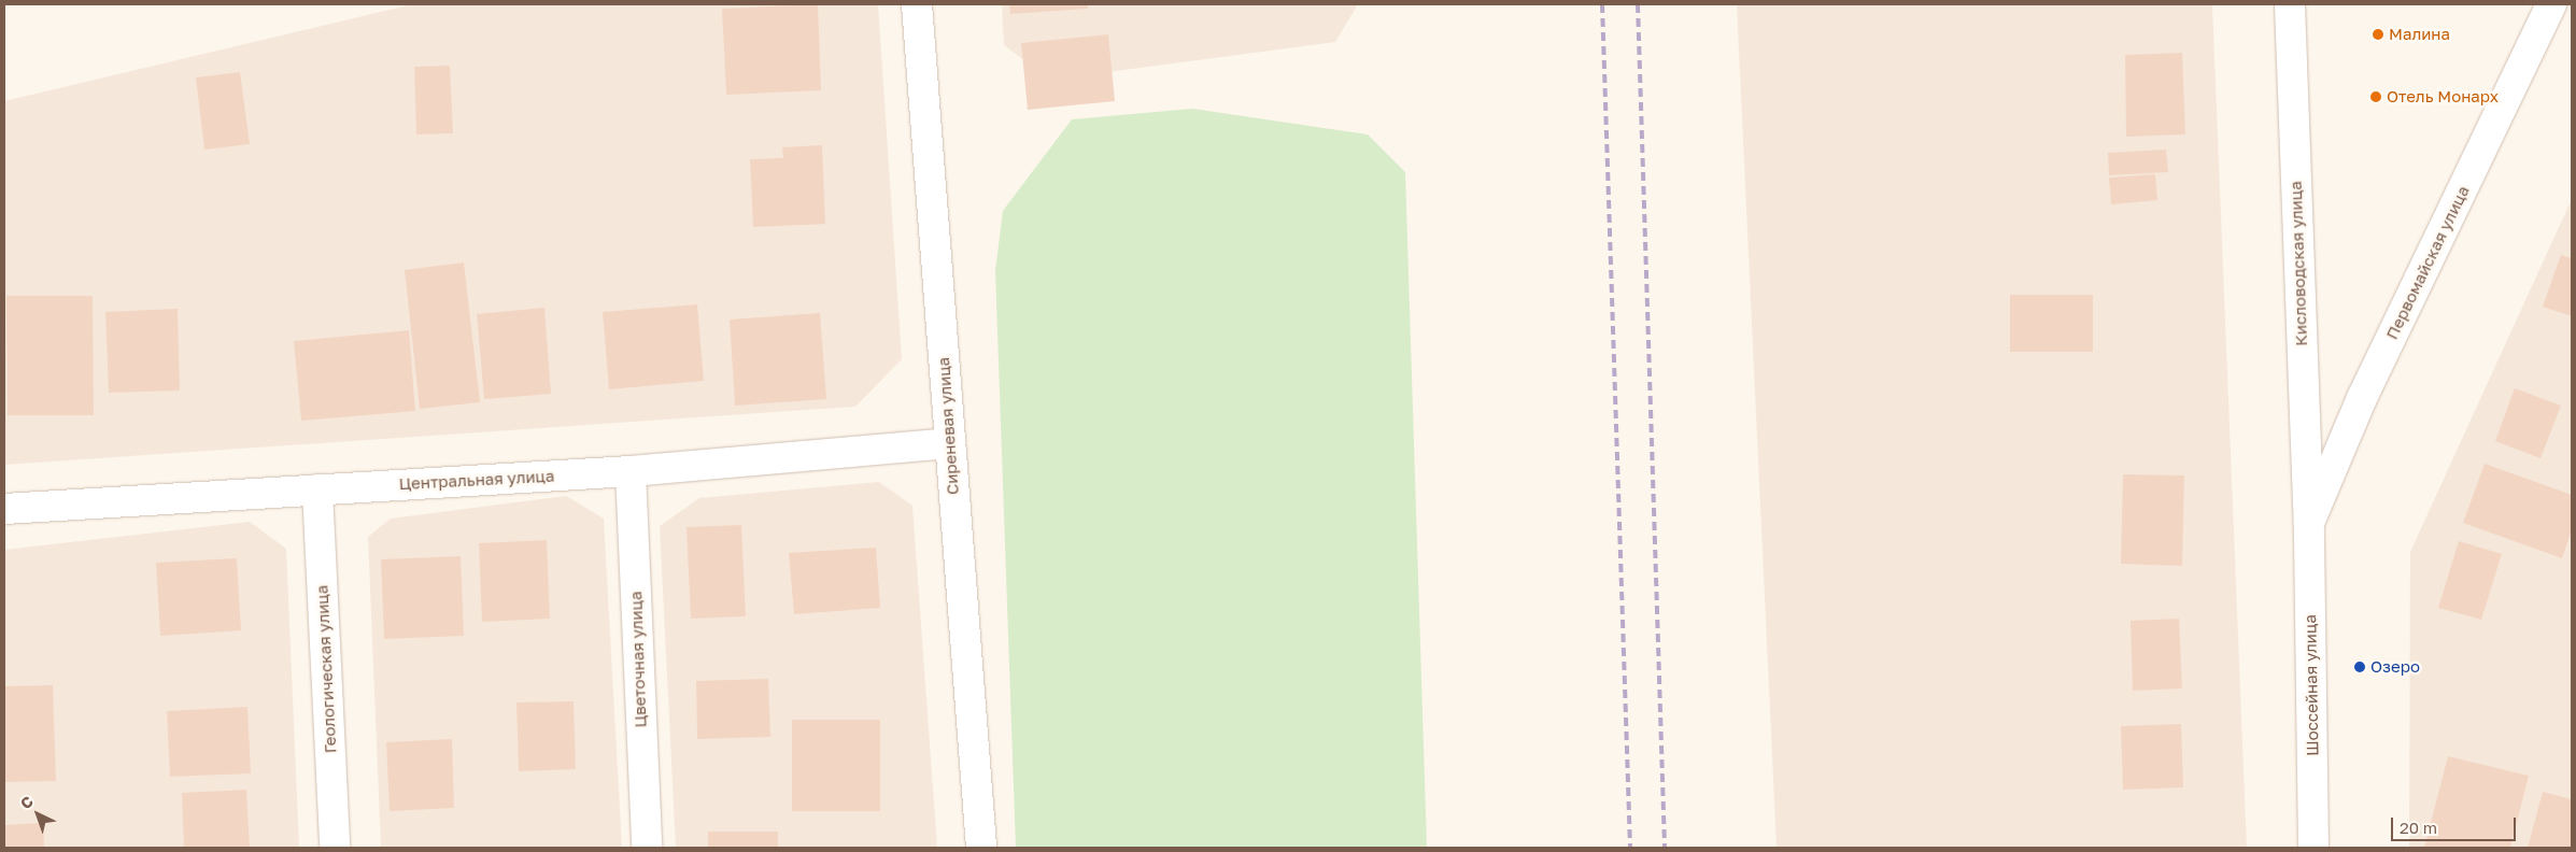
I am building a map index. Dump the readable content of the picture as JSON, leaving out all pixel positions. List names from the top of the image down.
{
  "streets": {
    "street": [
      "Первомайская улица",
      "Кисловодская улица",
      "Сиреневая улица",
      "Центральная улица",
      "Цветочная улица",
      "Геологическая улица",
      "Шоссейная улица"
    ]
  },
  "crossings": [
    ["Первомайская улица", "Кисловодская улица"],
    ["Первомайская улица", "Шоссейная улица"],
    ["Кисловодская улица", "Шоссейная улица"],
    ["Сиреневая улица", "Центральная улица"],
    ["Центральная улица", "Цветочная улица"],
    ["Центральная улица", "Геологическая улица"]
  ],
  "places": ["Малина", "Отель Монарх", "Озеро"],
  "scale_bar": "20 m",
  "north": "top left"
}
